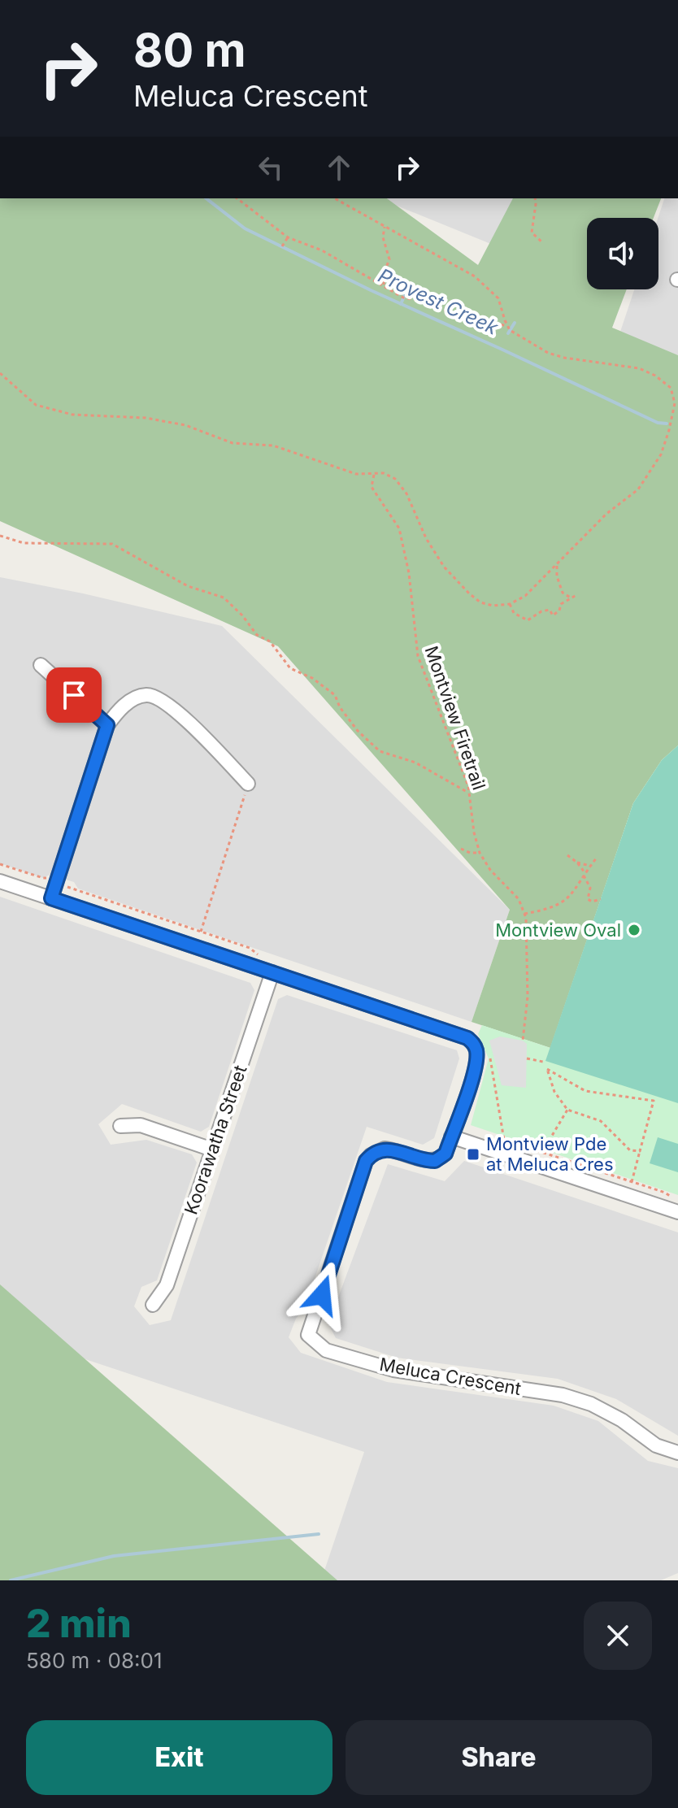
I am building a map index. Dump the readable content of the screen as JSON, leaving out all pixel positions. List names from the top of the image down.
{
  "streets": {
    "street": ["Koorawatha Street", "Meluca Crescent"],
    "path": ["Montview Firetrail"]
  },
  "water": ["Provest Creek"],
  "places": {
    "other": ["Montview Oval"],
    "transit": ["Montview Pde at Meluca Cres"]
  },
  "page": {
    "turn": ["80 m", "Meluca Crescent"],
    "heading": ["2 min", "580 m · 08:01"],
    "buttons": ["Exit", "Share"]
  }
}
